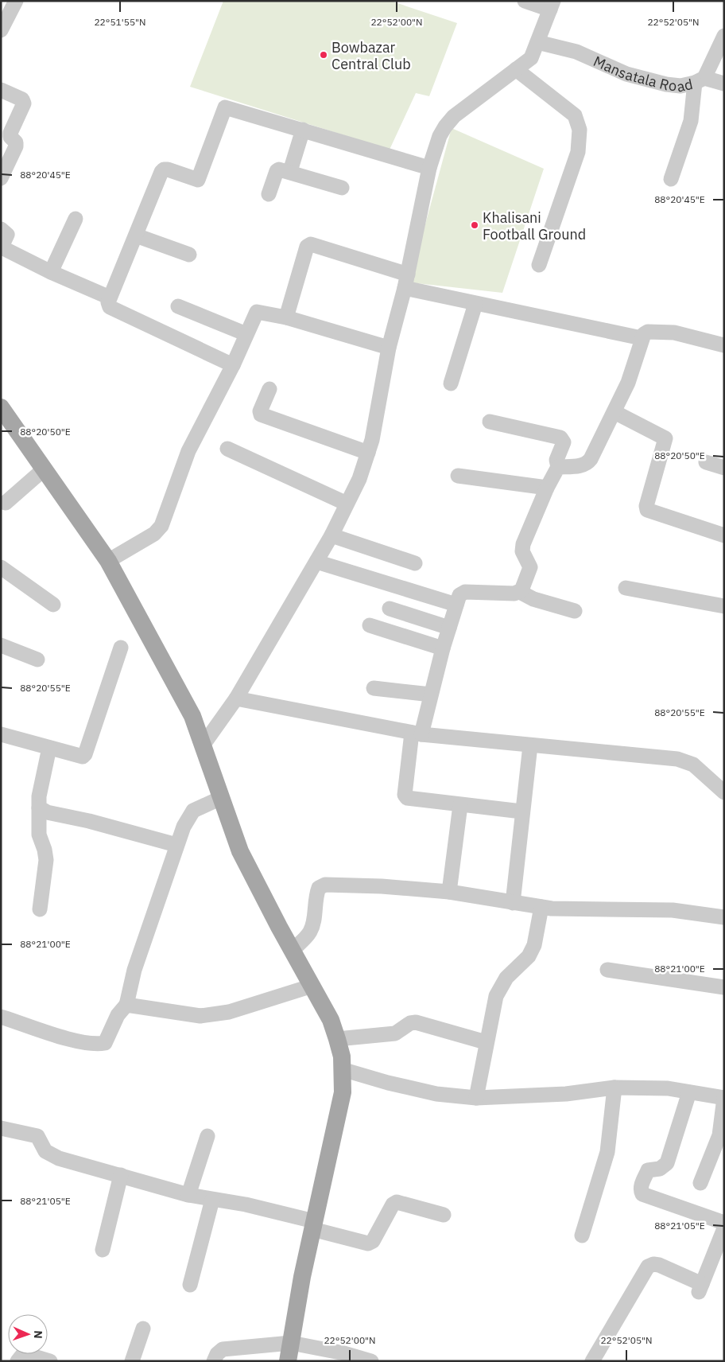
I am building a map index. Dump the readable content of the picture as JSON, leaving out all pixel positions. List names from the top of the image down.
{
  "streets": {
    "street": ["Mansatala Road"]
  },
  "places": ["Bowbazar Central Club", "Khalisani Football Ground"],
  "north": "right",
  "coordinates": [
    "22°51'55\"N",
    "22°52'00\"N",
    "22°52'05\"N",
    "88°20'45\"E",
    "88°20'50\"E",
    "88°20'55\"E",
    "88°21'00\"E",
    "88°21'05\"E"
  ]
}
